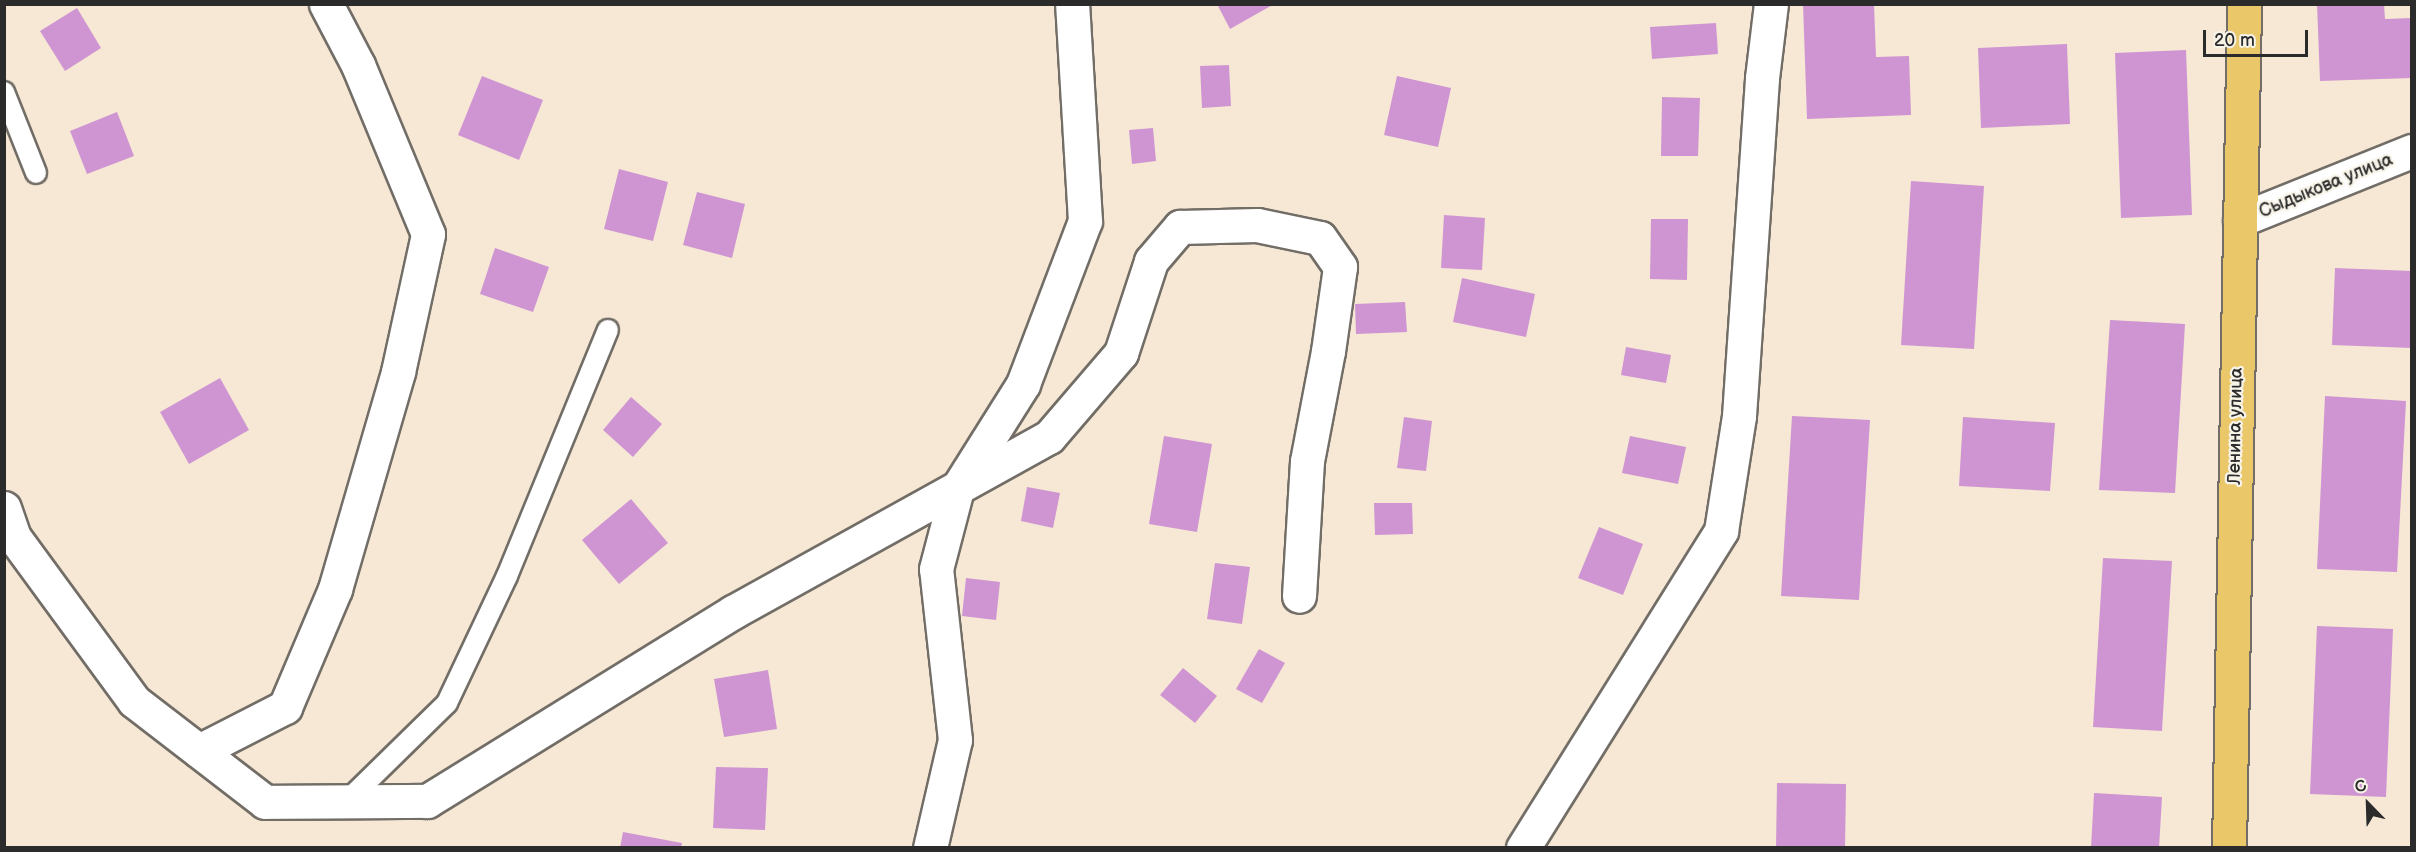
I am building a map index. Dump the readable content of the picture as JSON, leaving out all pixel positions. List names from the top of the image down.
{
  "streets": {
    "main road": ["Ленина улица"],
    "street": ["Сыдыкова улица"]
  },
  "crossings": [
    ["Сыдыкова улица", "Ленина улица"]
  ],
  "scale_bar": "20 m",
  "north": "top left"
}
